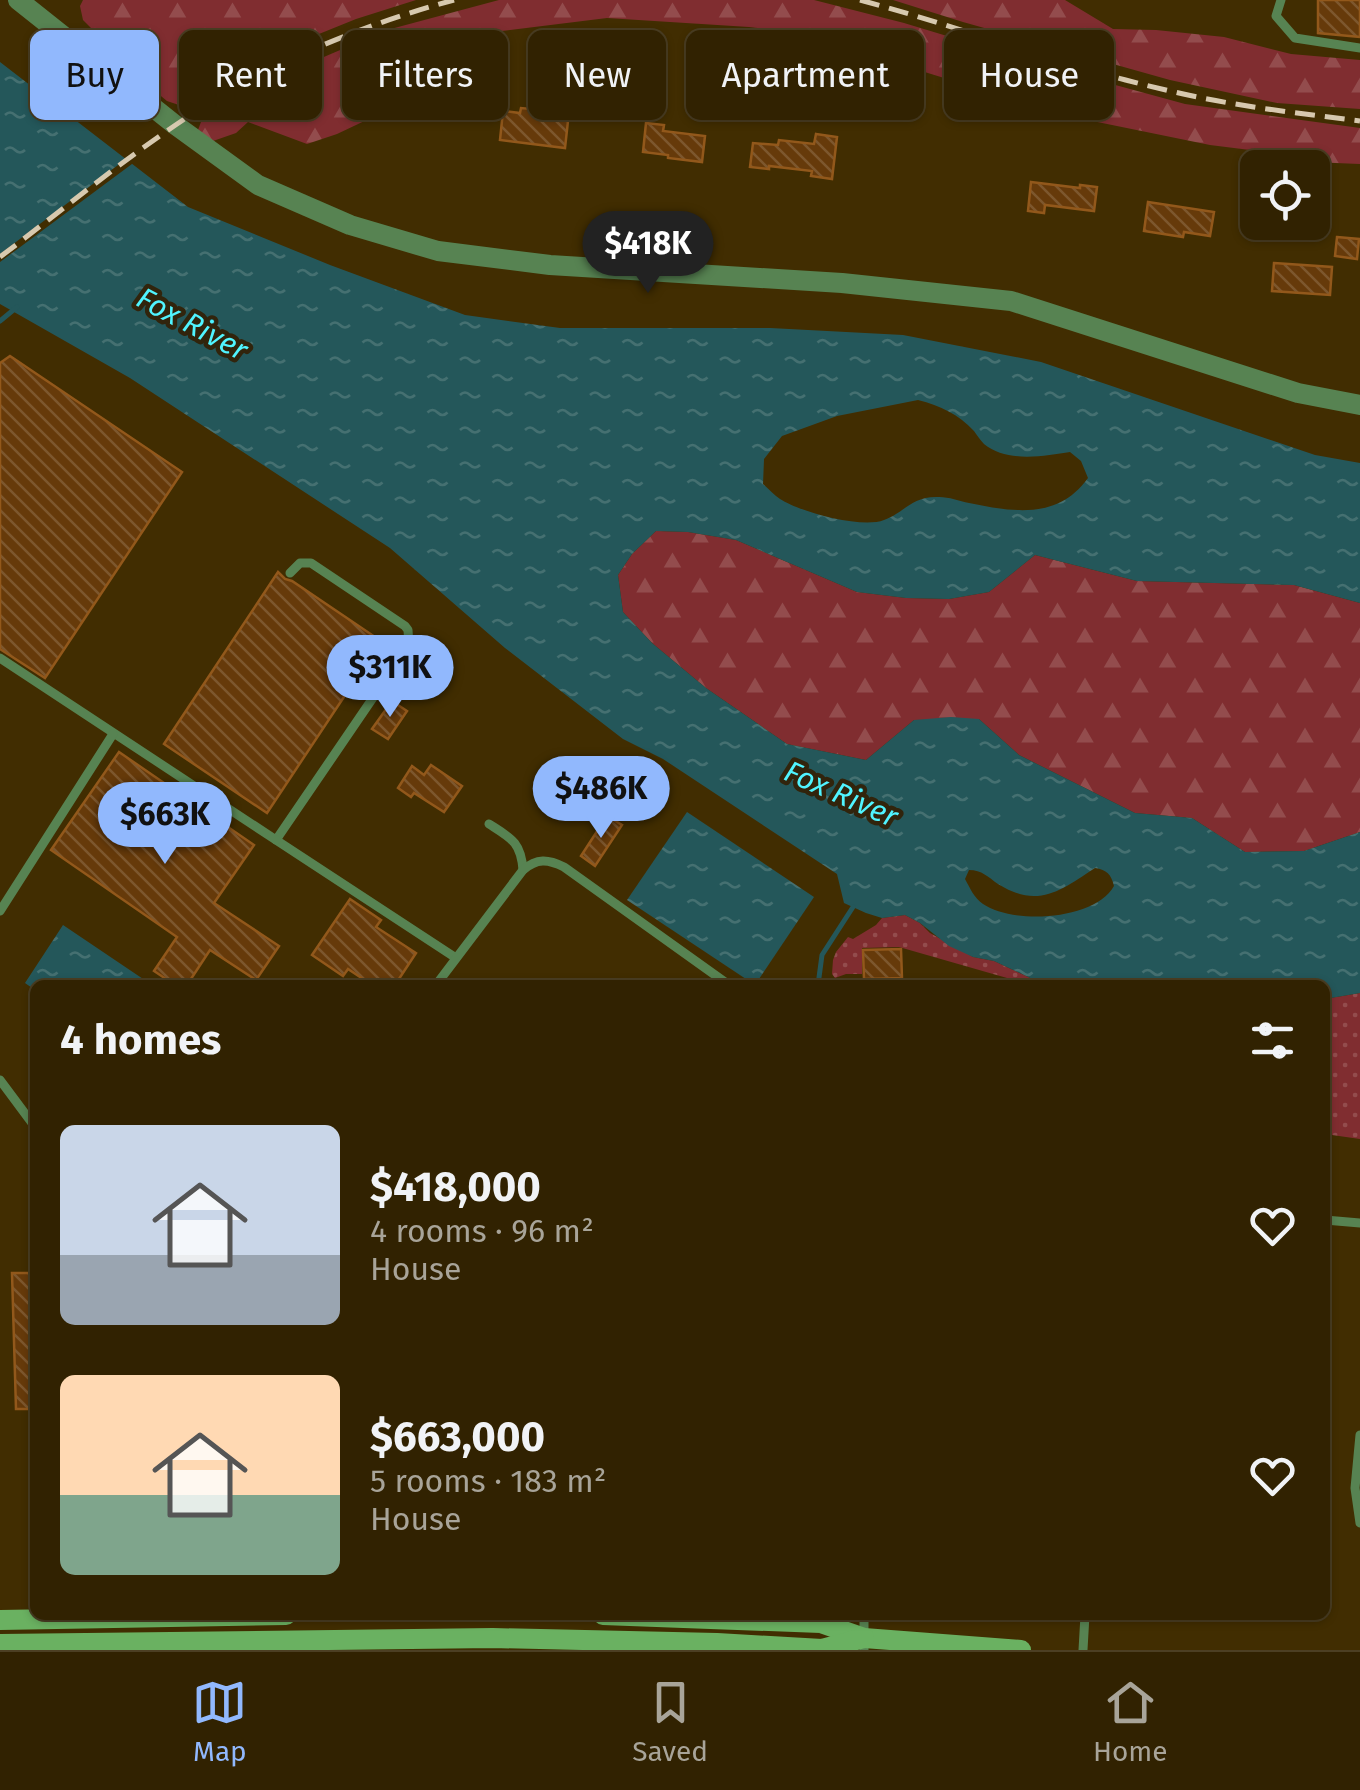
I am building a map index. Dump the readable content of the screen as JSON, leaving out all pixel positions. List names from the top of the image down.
{
  "water": ["Fox River"],
  "page": {
    "chip": [
      "Buy",
      "Rent",
      "Filters",
      "New",
      "Apartment",
      "House"
    ],
    "price": [
      "$418K",
      "$311K",
      "$486K",
      "$663K"
    ],
    "heading": "4 homes",
    "list": [
      {
        "name": "$418,000",
        "note": "4 rooms · 96 m² · House"
      },
      {
        "name": "$663,000",
        "note": "5 rooms · 183 m² · House"
      }
    ],
    "tabs": ["Map", "Saved", "Home"]
  }
}
